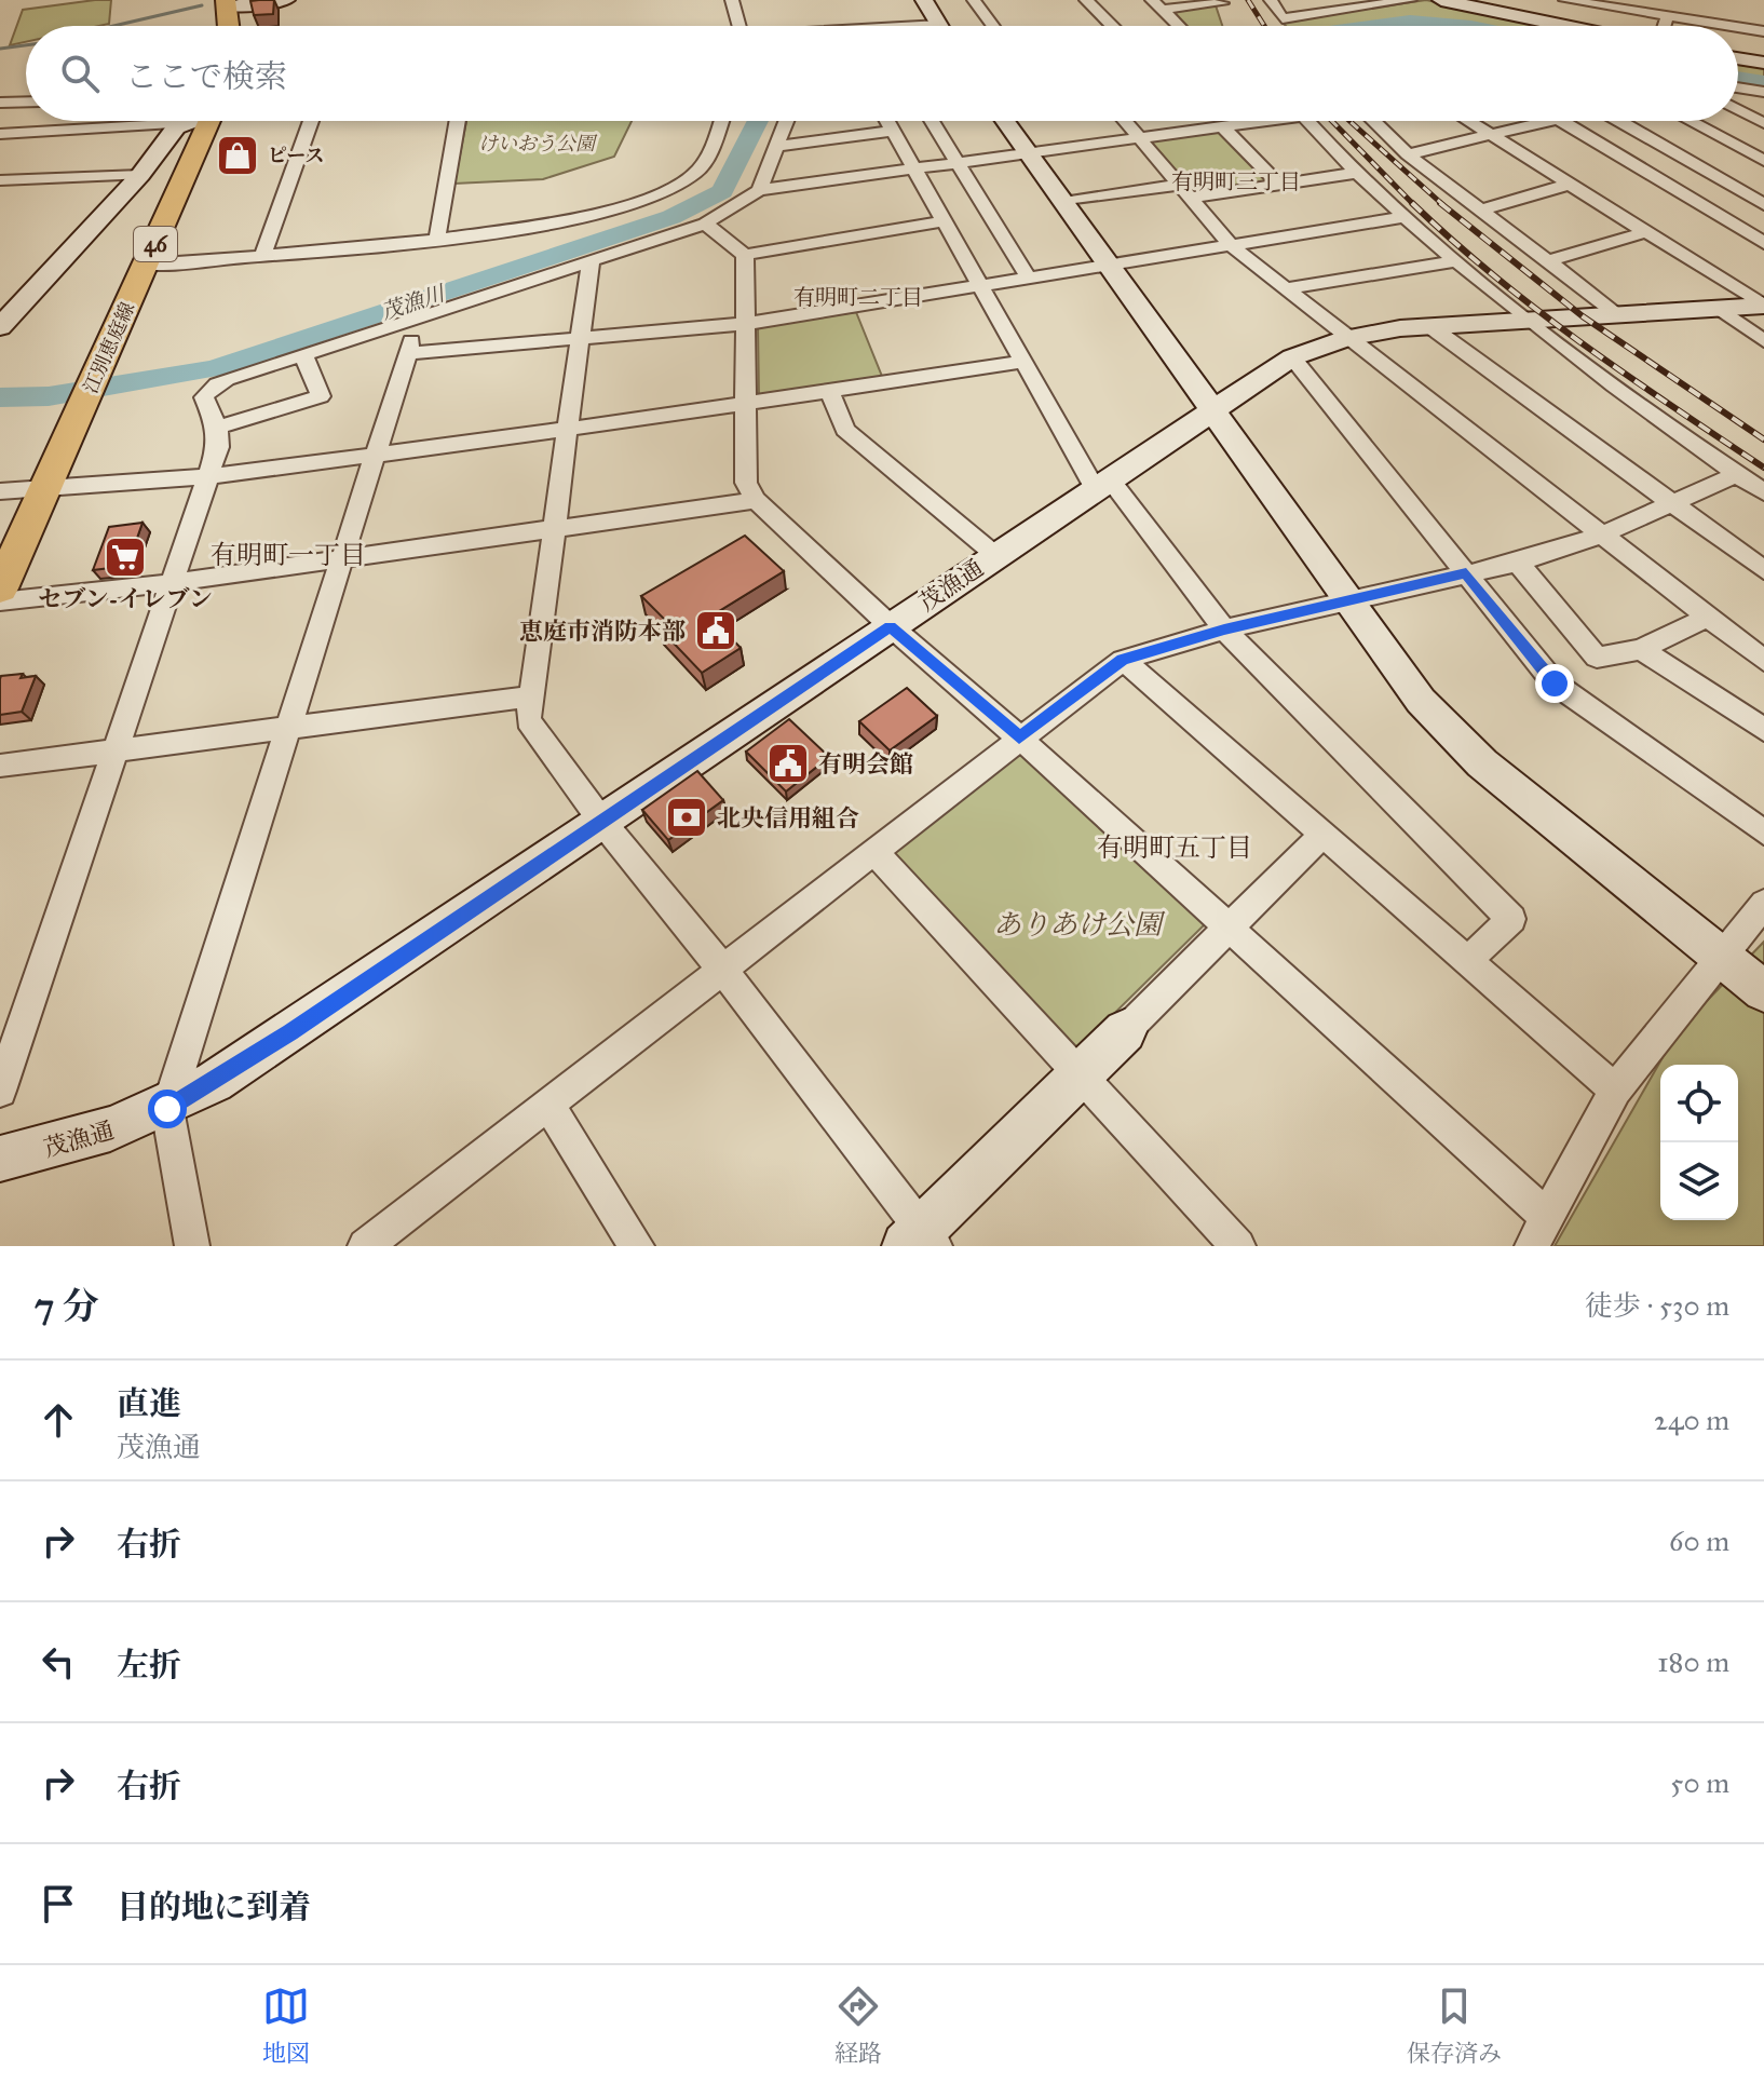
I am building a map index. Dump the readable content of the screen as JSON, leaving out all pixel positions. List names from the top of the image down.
{
  "streets": {
    "main road": ["46", "江別恵庭線"],
    "street": ["茂漁通"]
  },
  "districts": [
    "有明町三丁目",
    "有明町二丁目",
    "有明町一丁目",
    "有明町五丁目"
  ],
  "water": ["茂漁川"],
  "parks": ["けいおう公園", "ありあけ公園"],
  "places": {
    "shop": ["ピース"],
    "supermarket": ["セブン-イレブン"],
    "public building": ["恵庭市消防本部", "有明会館"],
    "bank": ["北央信用組合"]
  },
  "page": {
    "search": "ここで検索",
    "heading": ["7 分", "徒歩 · 530 m"],
    "list": [
      ["直進", "茂漁通", "240 m"],
      ["右折", "60 m"],
      ["左折", "180 m"],
      ["右折", "50 m"],
      "目的地に到着"
    ],
    "nav": ["地図", "経路", "保存済み"]
  }
}
